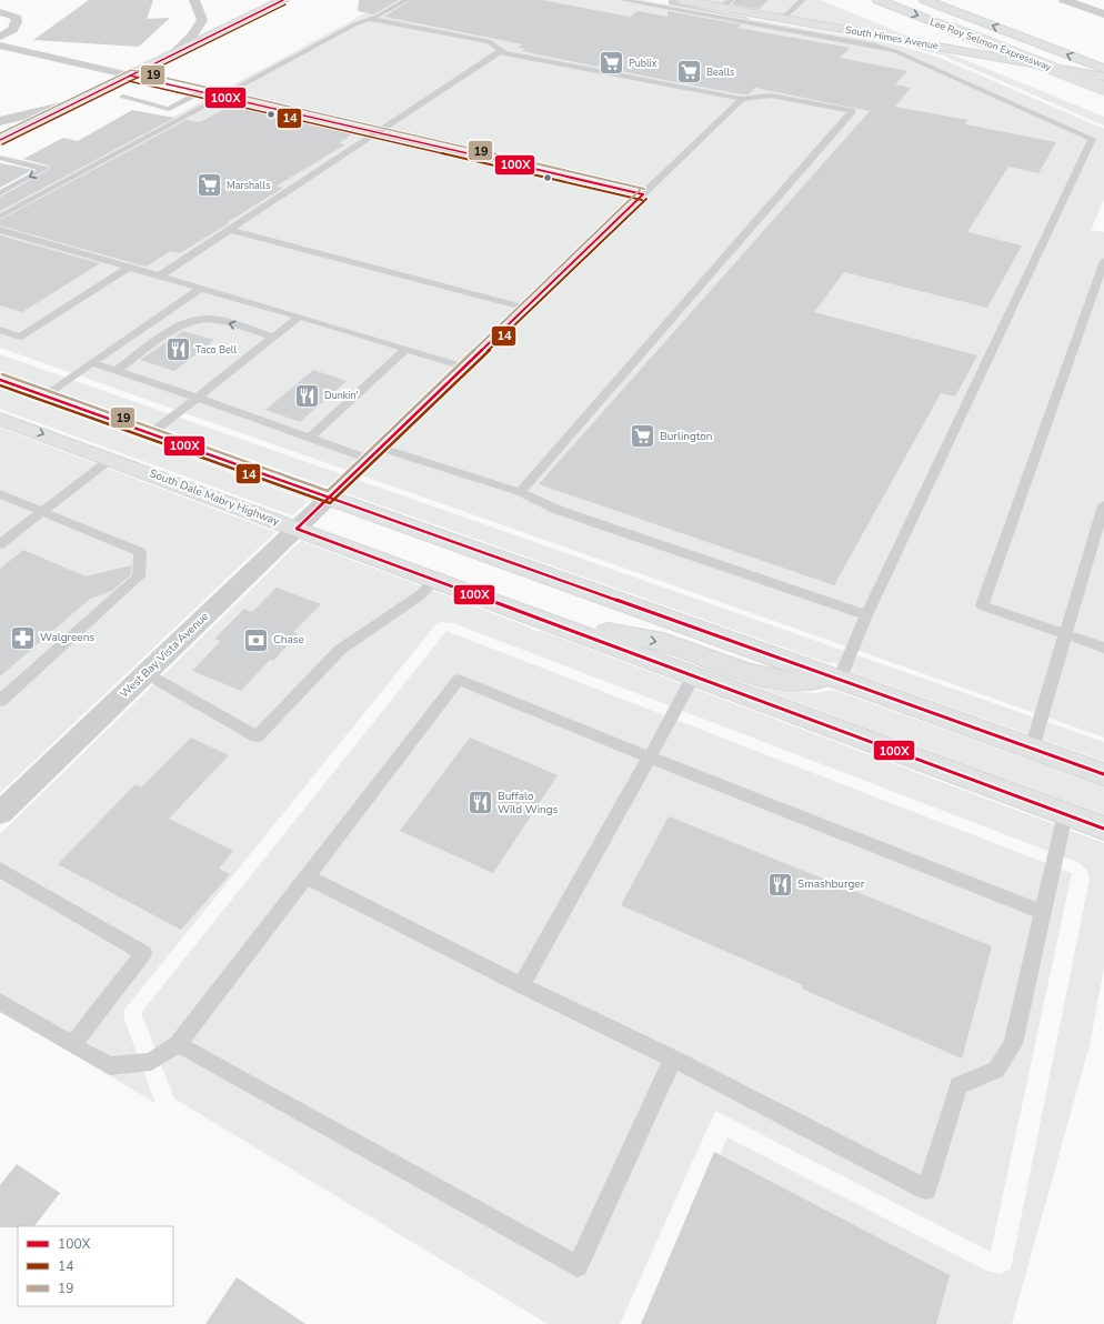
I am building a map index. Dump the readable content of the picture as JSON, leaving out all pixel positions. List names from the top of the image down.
{
  "streets": {
    "main road": ["South Himes Avenue", "Lee Roy Selmon Expressway", "South Dale Mabry Highway"],
    "street": ["West Bay Vista Avenue"]
  },
  "crossings": [
    ["South Dale Mabry Highway", "West Bay Vista Avenue"]
  ],
  "places": {
    "supermarket": [
      "Publix",
      "Bealls",
      "Marshalls",
      "Burlington"
    ],
    "restaurant": [
      "Taco Bell",
      "Dunkin'",
      "Buffalo Wild Wings",
      "Smashburger"
    ],
    "pharmacy": ["Walgreens"],
    "bank": ["Chase"]
  },
  "lines": ["transit line 100X", "transit line 14", "transit line 19"],
  "legend": ["100X", "14", "19"]
}
